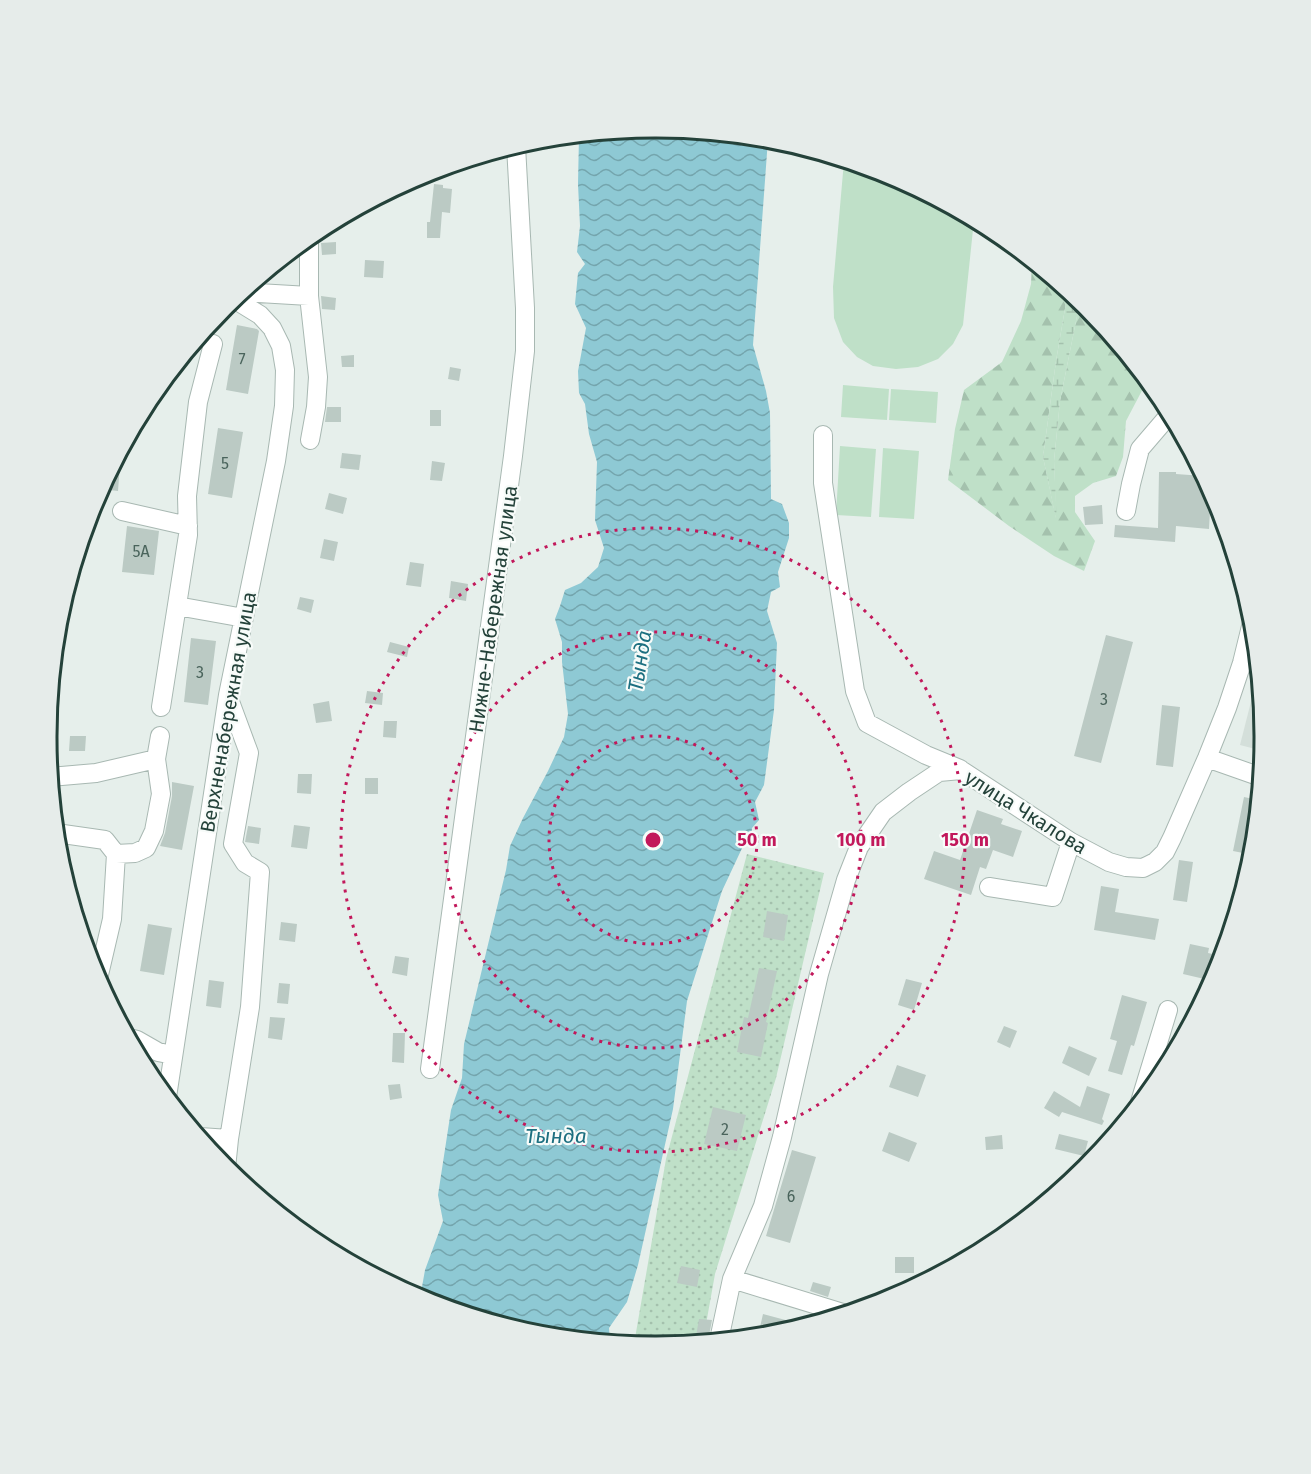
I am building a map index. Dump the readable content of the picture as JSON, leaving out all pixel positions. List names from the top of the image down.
{
  "streets": {
    "street": ["Нижне-Набережная улица", "Верхненабережная улица", "улица Чкалова"]
  },
  "water": ["Тында"],
  "house_numbers": [
    "7",
    "5",
    "5А",
    "3",
    "3",
    "2",
    "6"
  ],
  "rings": ["50 m", "100 m", "150 m"]
}
